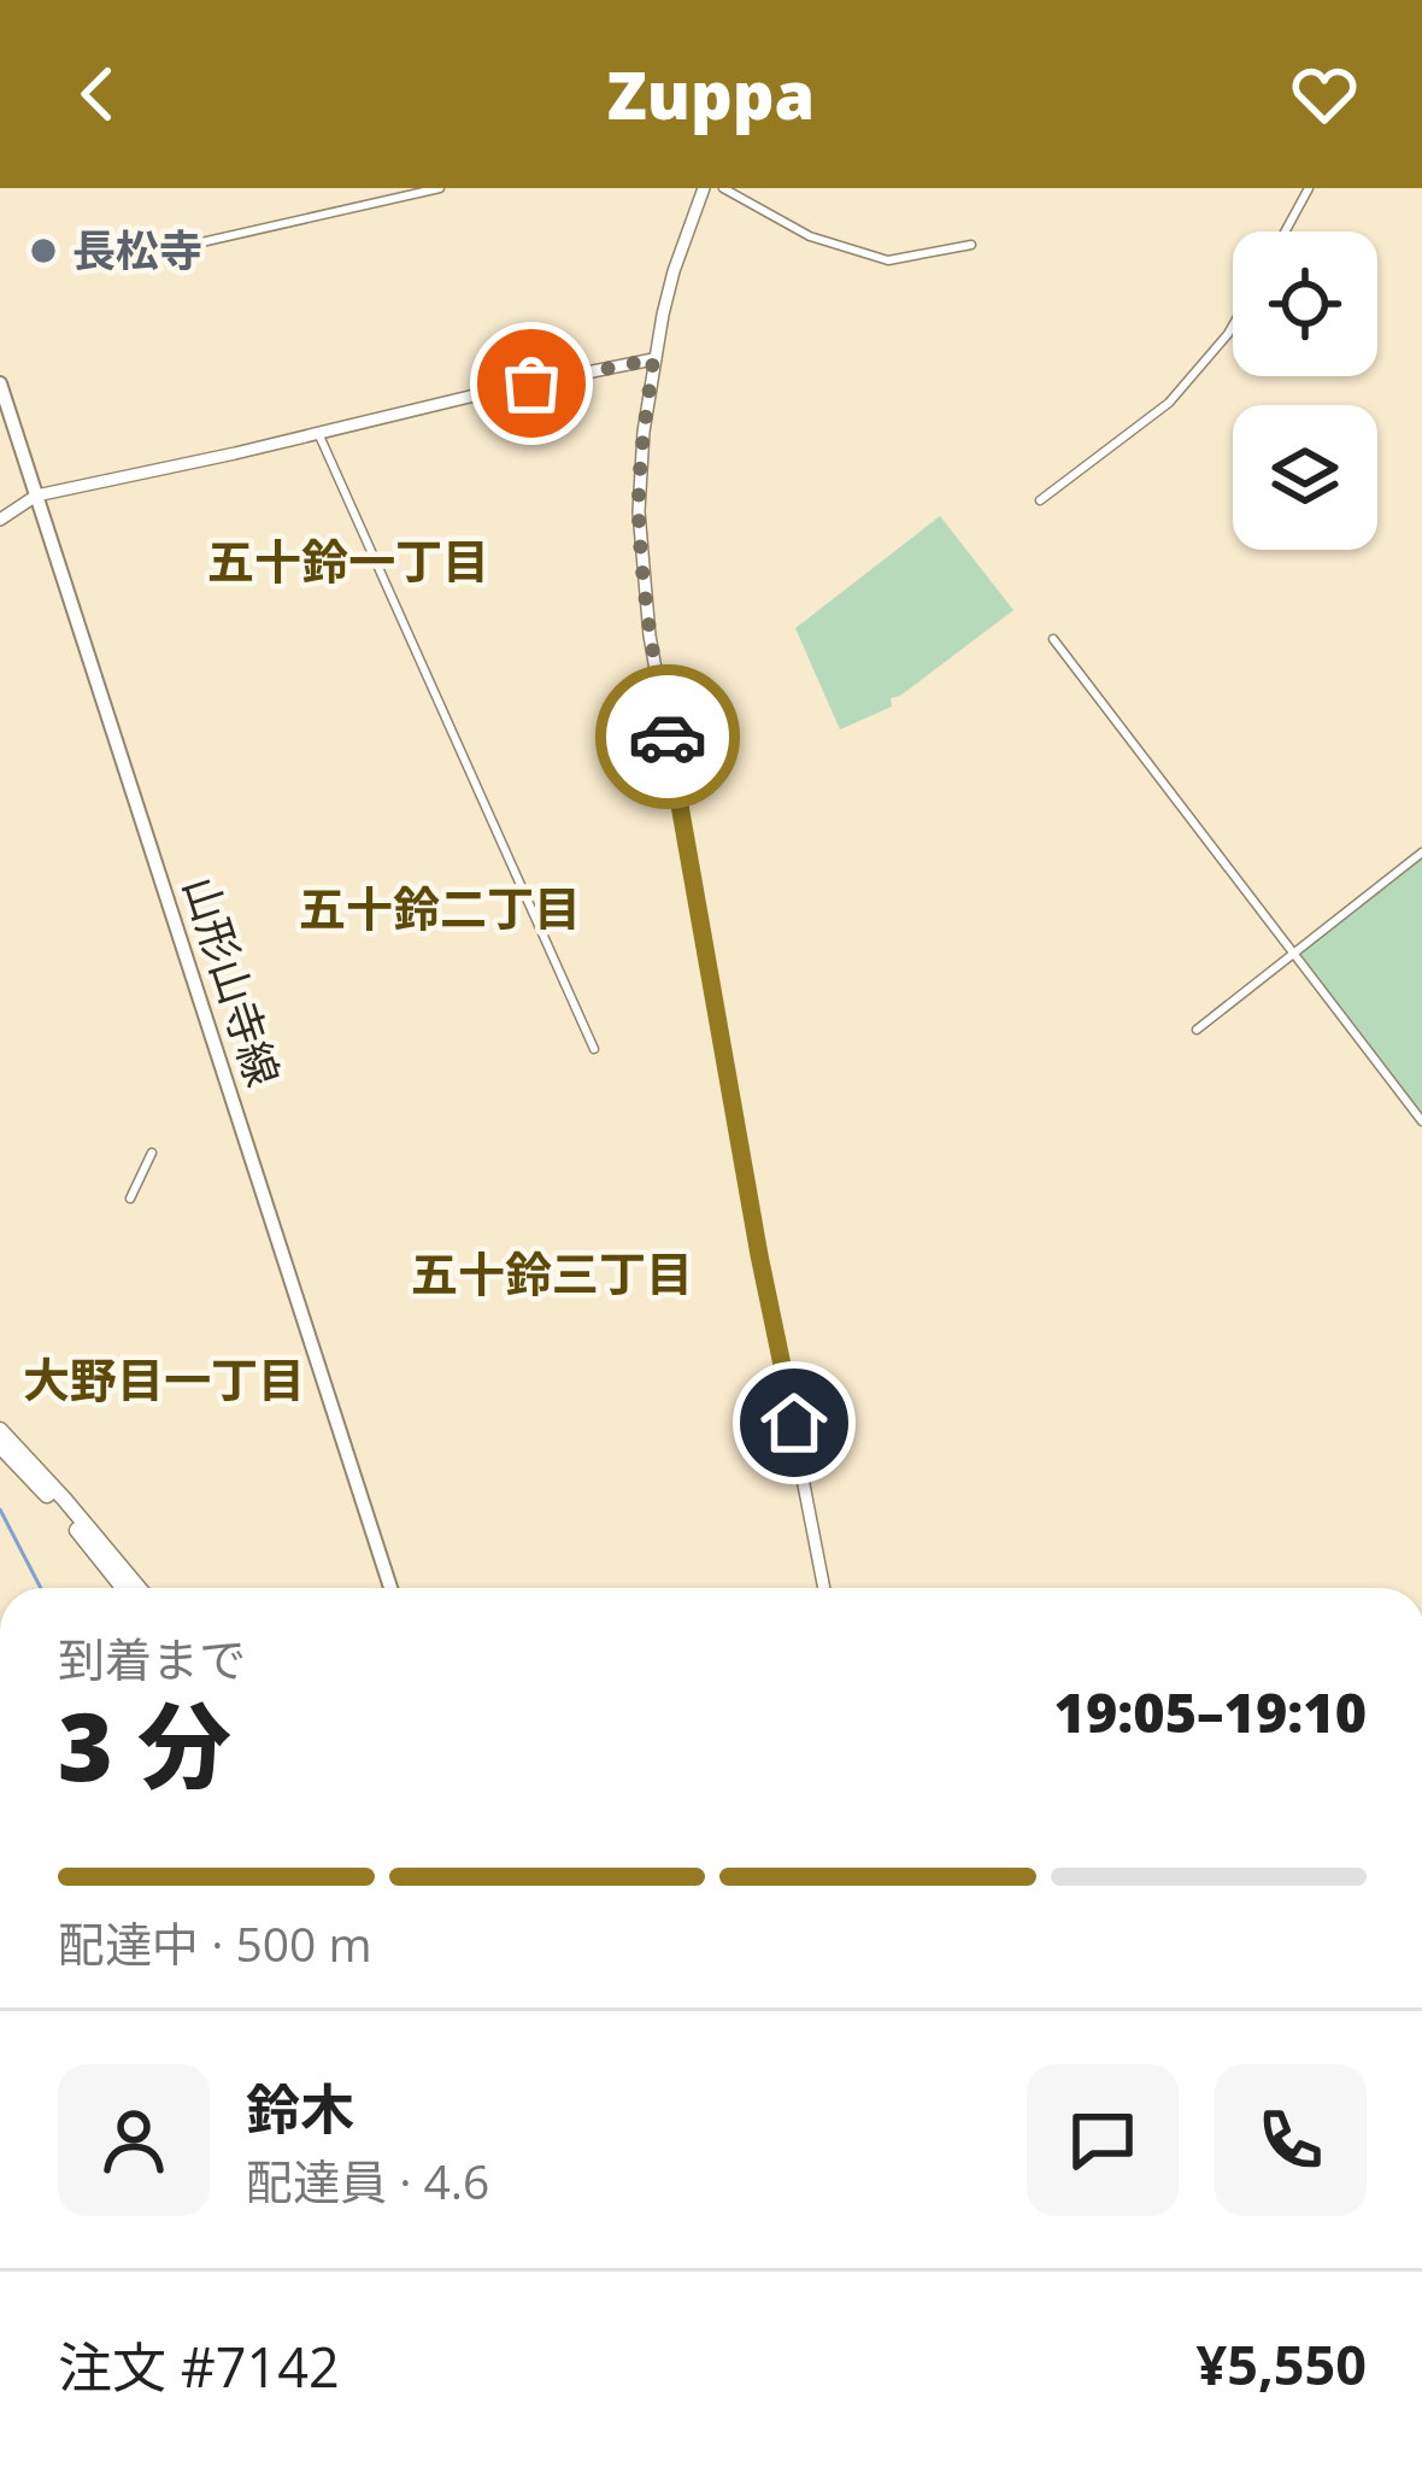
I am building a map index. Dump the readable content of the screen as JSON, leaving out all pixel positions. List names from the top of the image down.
{
  "streets": {
    "main road": ["山形山寺線"]
  },
  "districts": [
    "五十鈴一丁目",
    "五十鈴二丁目",
    "五十鈴三丁目",
    "大野目一丁目"
  ],
  "places": ["長松寺"],
  "page": {
    "header": "Zuppa",
    "heading": ["3 分", "到着まで", "19:05–19:10"],
    "panel": [
      "鈴木",
      "配達員 · 4.6",
      "注文 #7142",
      "¥5,550"
    ],
    "bar": "配達中 · 500 m"
  }
}
